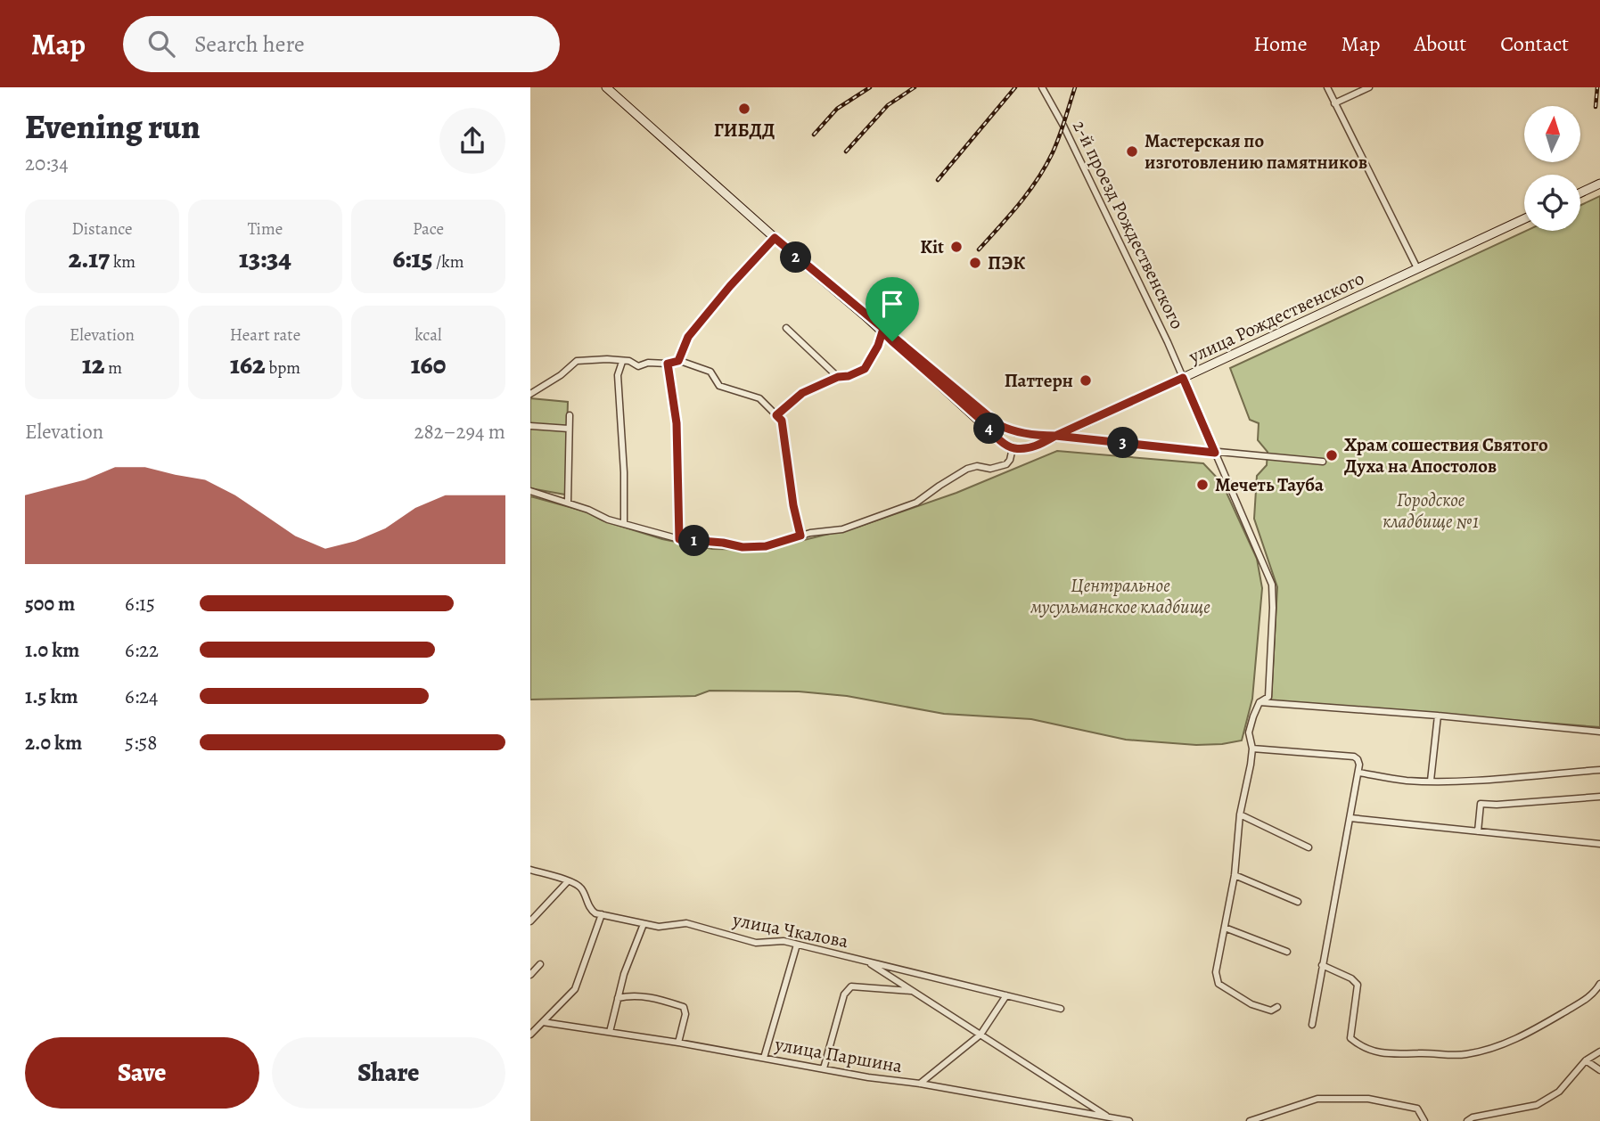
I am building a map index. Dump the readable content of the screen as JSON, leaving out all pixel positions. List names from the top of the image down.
{
  "streets": {
    "main road": ["улица Рождественского"],
    "street": ["2-й проезд Рождественского", "улица Чкалова", "улица Паршина"]
  },
  "crossings": [
    ["2-й проезд Рождественского", "улица Рождественского"]
  ],
  "parks": ["Городское кладбище №1", "Центральное мусульманское кладбище"],
  "places": [
    "ГИБДД",
    "Мастерская по изготовлению памятников",
    "Kit",
    "ПЭК",
    "Паттерн",
    "Храм сошествия Святого Духа на Апостолов",
    "Мечеть Тауба"
  ],
  "north": "top",
  "page": {
    "header": "Map",
    "search": "Search here",
    "nav": [
      "Home",
      "Map",
      "About",
      "Contact"
    ],
    "heading": ["Evening run", "20:34"],
    "stats": [
      ["Distance", "2.17 km"],
      ["Time", "13:34"],
      ["Pace", "6:15 /km"],
      ["Elevation", "12 m"],
      ["Heart rate", "162 bpm"],
      ["kcal", "160"]
    ],
    "pins": [
      "2",
      "4",
      "3",
      "1"
    ],
    "chart": ["Elevation", "282–294 m"],
    "list": [
      {
        "name": "500 m",
        "note": "6:15"
      },
      {
        "name": "1.0 km",
        "note": "6:22"
      },
      {
        "name": "1.5 km",
        "note": "6:24"
      },
      {
        "name": "2.0 km",
        "note": "5:58"
      }
    ],
    "buttons": ["Save", "Share"]
  }
}
